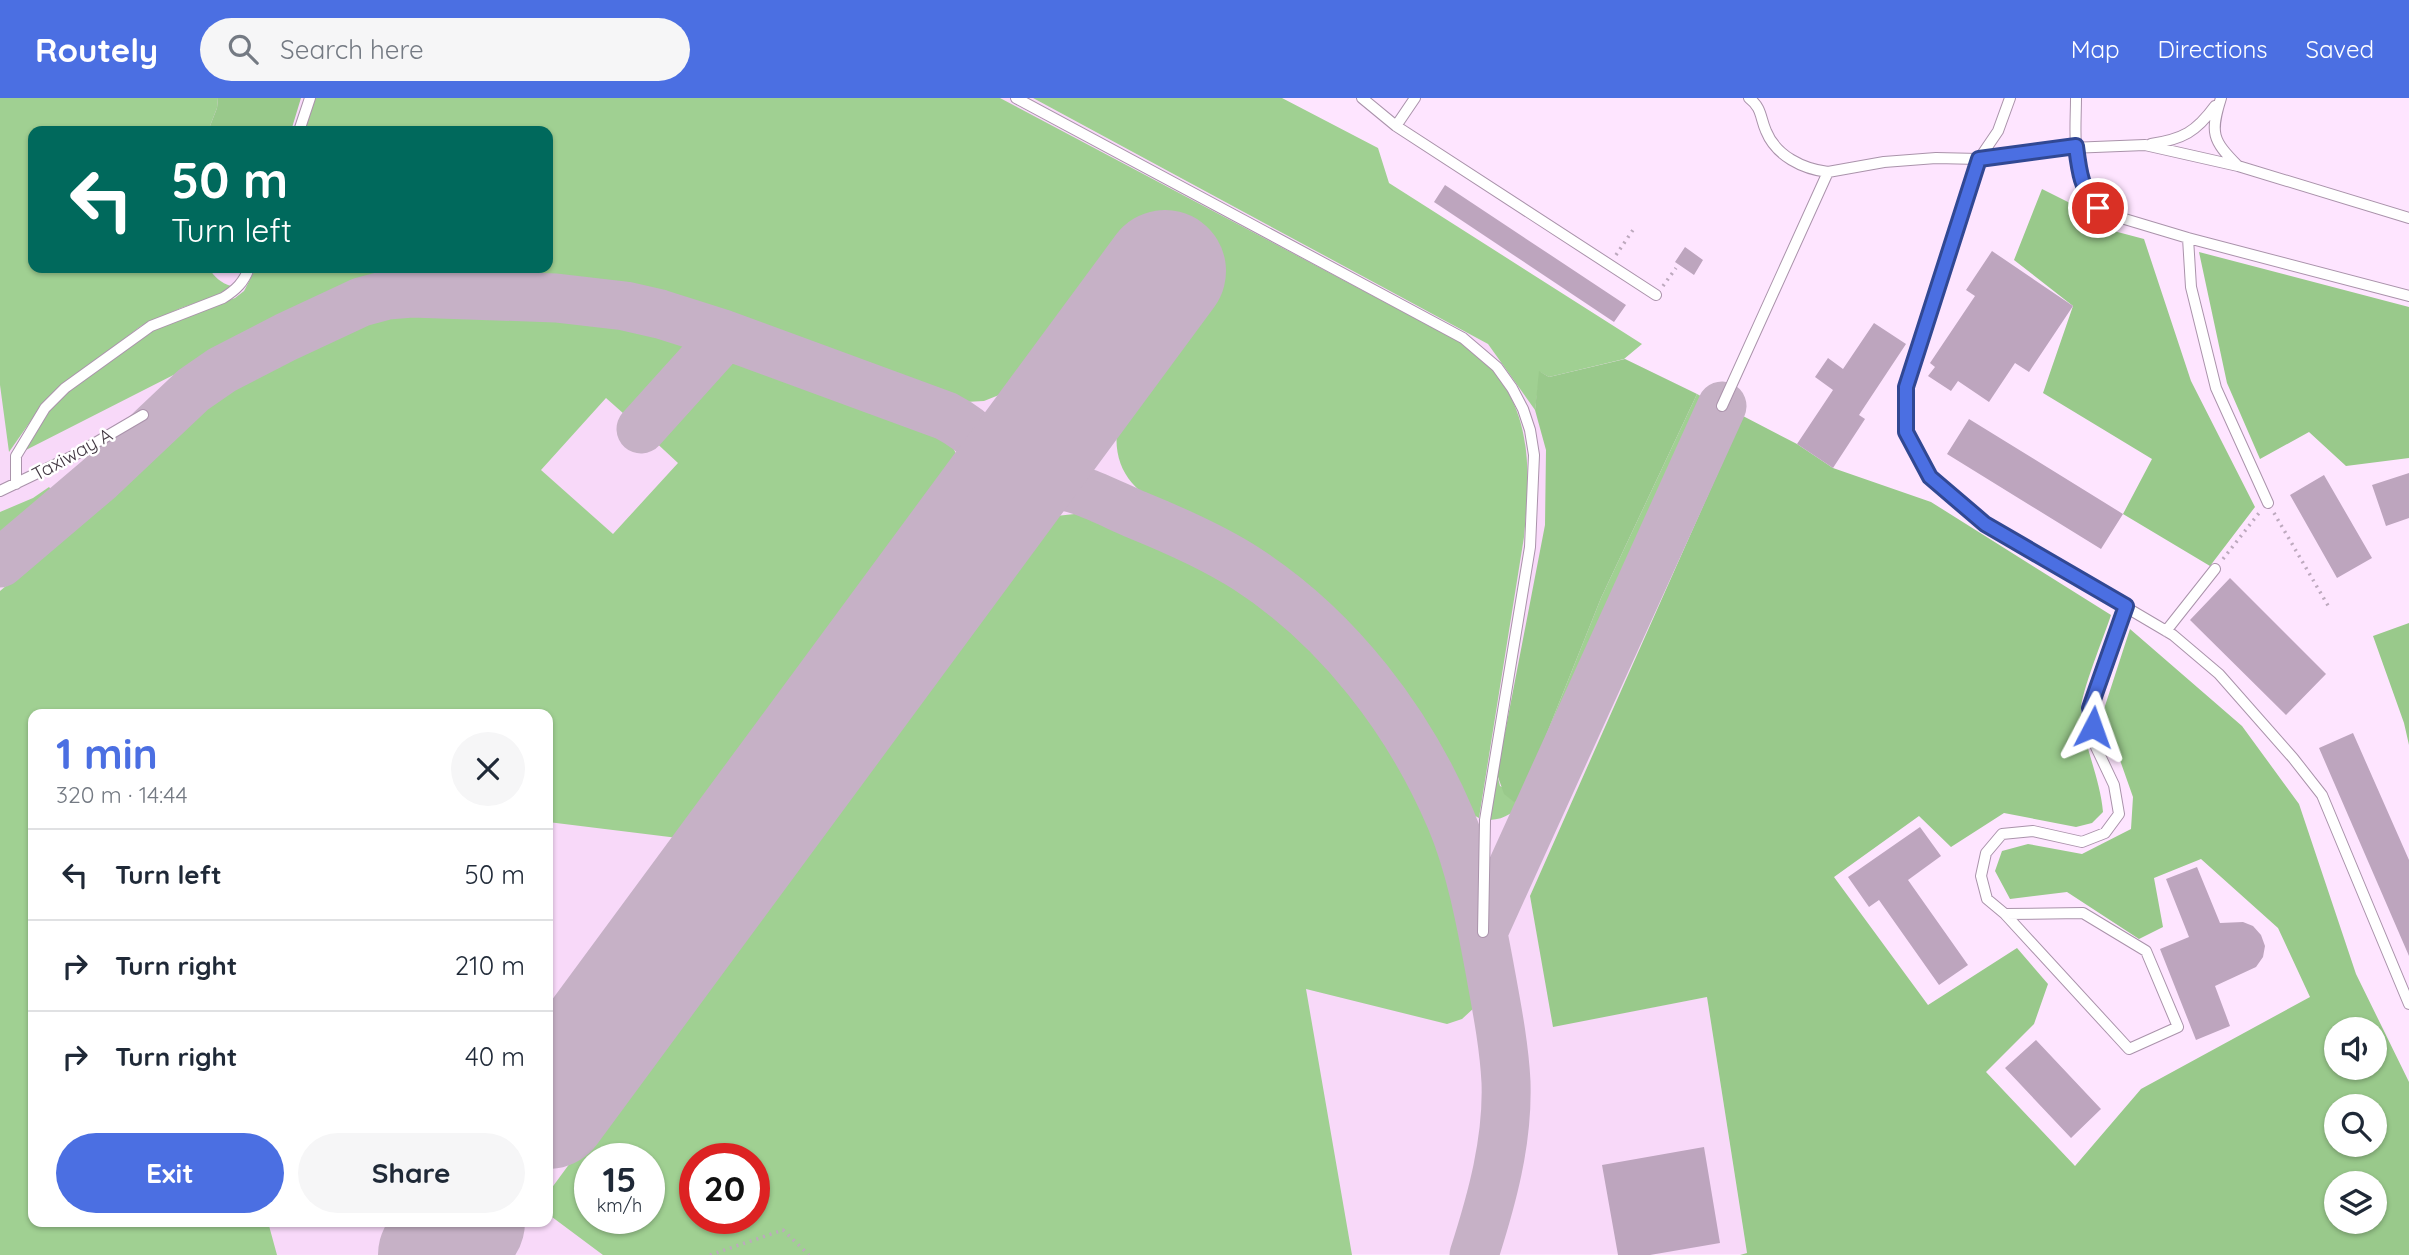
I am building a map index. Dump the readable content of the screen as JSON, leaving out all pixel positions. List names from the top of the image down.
{
  "streets": {
    "lane": ["Taxiway A"]
  },
  "page": {
    "header": "Routely",
    "search": "Search here",
    "nav": ["Map", "Directions", "Saved"],
    "turn": ["50 m", "Turn left"],
    "heading": ["1 min", "320 m · 14:44"],
    "list": [
      {
        "name": "Turn left",
        "value": "50 m"
      },
      {
        "name": "Turn right",
        "value": "210 m"
      },
      {
        "name": "Turn right",
        "value": "40 m"
      }
    ],
    "buttons": ["Exit", "Share"],
    "speed": "15 km/h",
    "limit": "20"
  }
}
